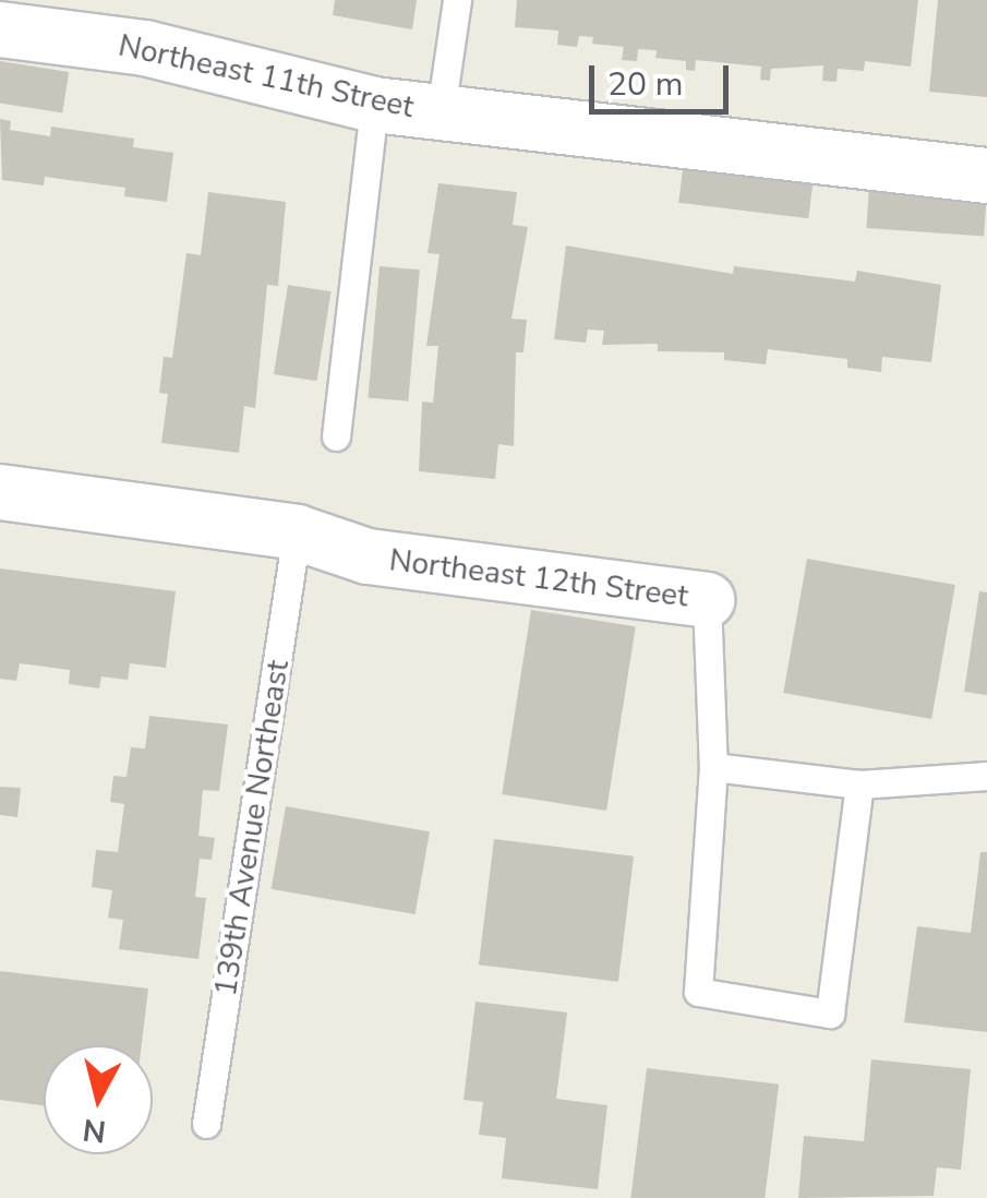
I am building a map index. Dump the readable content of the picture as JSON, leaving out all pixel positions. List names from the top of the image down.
{
  "streets": {
    "street": ["Northeast 11th Street", "Northeast 12th Street"],
    "lane": ["139th Avenue Northeast"]
  },
  "crossings": [
    ["Northeast 12th Street", "139th Avenue Northeast"]
  ],
  "scale_bar": "20 m",
  "north": "bottom"
}
